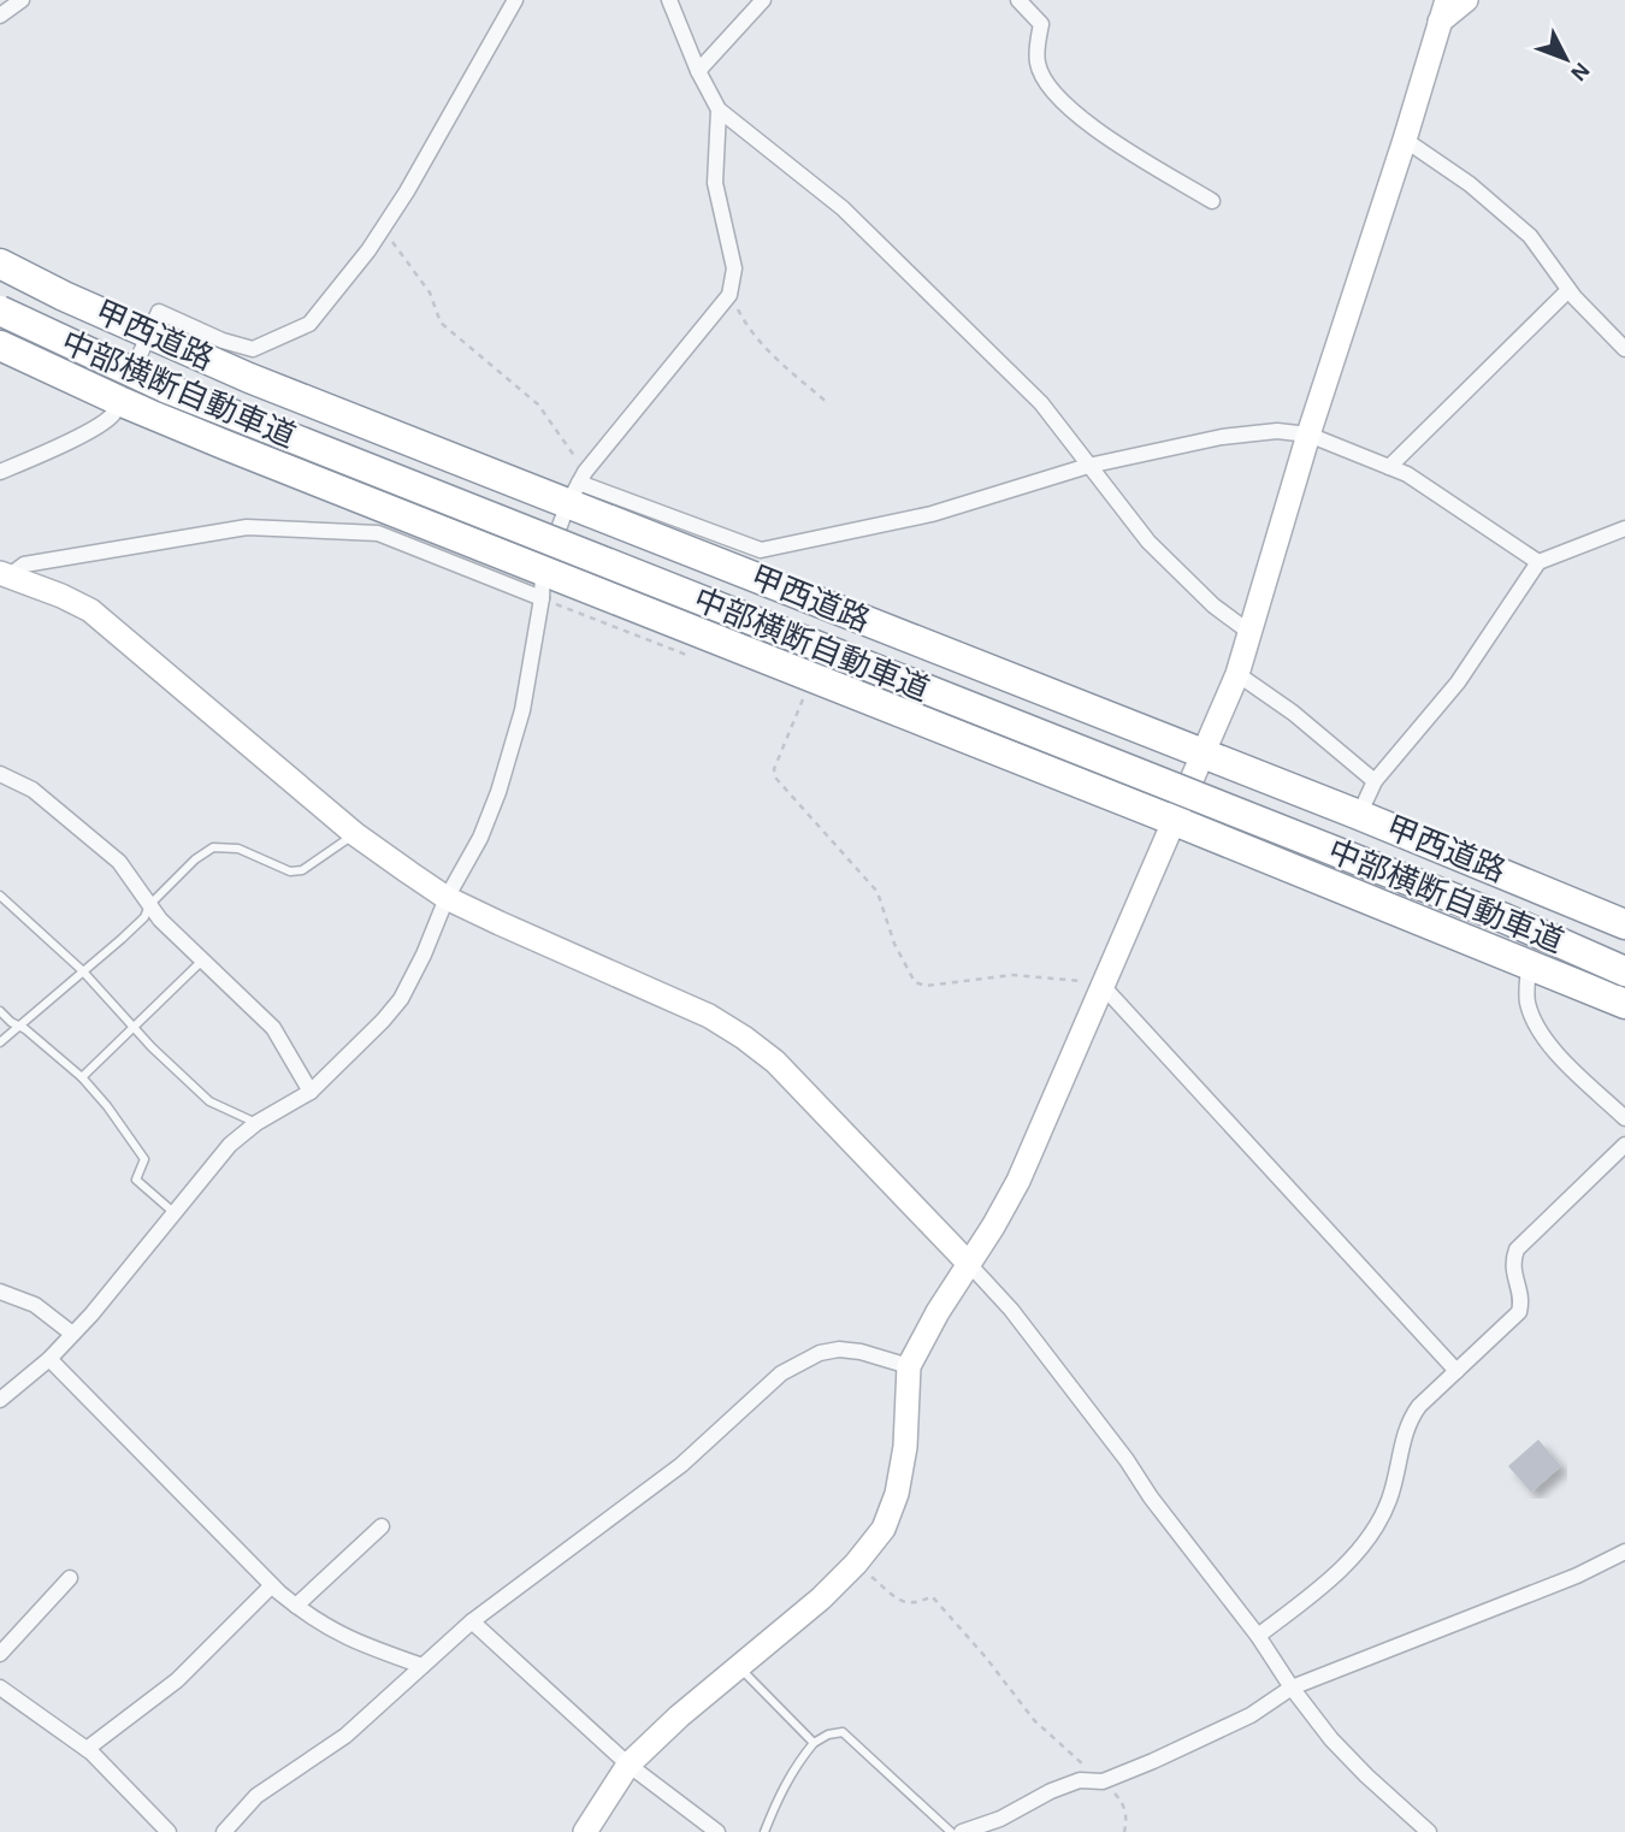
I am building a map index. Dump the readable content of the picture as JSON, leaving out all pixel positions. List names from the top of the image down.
{
  "streets": {
    "highway": ["甲西道路", "中部横断自動車道"]
  },
  "north": "bottom right"
}
